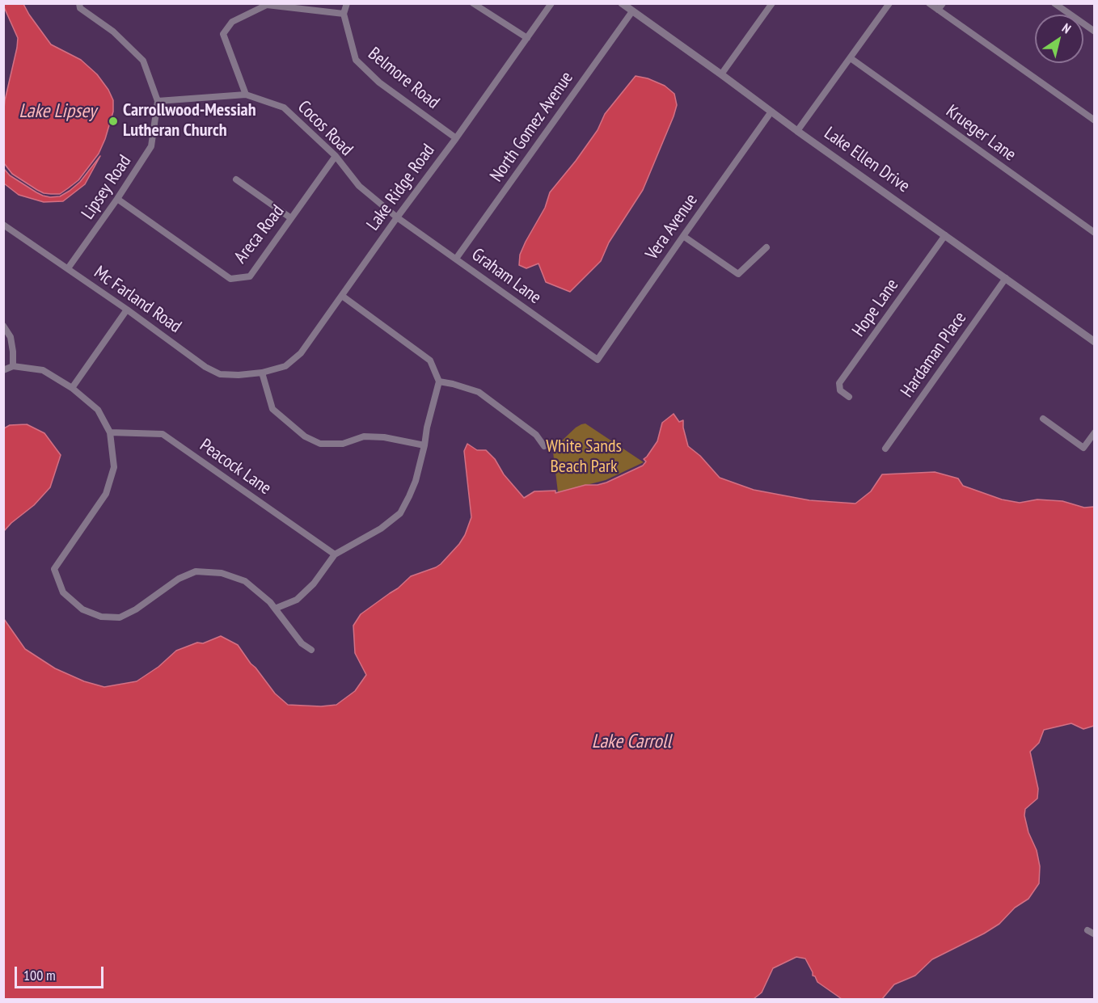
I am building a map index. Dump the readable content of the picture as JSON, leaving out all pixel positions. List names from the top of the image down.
{
  "streets": {
    "street": [
      "Belmore Road",
      "North Gomez Avenue",
      "Cocos Road",
      "Krueger Lane",
      "Lake Ellen Drive",
      "Lipsey Road",
      "Lake Ridge Road",
      "Vera Avenue",
      "Areca Road",
      "Graham Lane",
      "Mc Farland Road",
      "Hope Lane",
      "Hardaman Place",
      "Peacock Lane"
    ]
  },
  "crossings": [
    ["Belmore Road", "Lake Ridge Road"],
    ["North Gomez Avenue", "Lake Ellen Drive"],
    ["North Gomez Avenue", "Graham Lane"],
    ["Cocos Road", "Lipsey Road"],
    ["Cocos Road", "Lake Ridge Road"],
    ["Cocos Road", "Areca Road"],
    ["Cocos Road", "Graham Lane"],
    ["Lake Ellen Drive", "Vera Avenue"],
    ["Lake Ellen Drive", "Hope Lane"],
    ["Lake Ellen Drive", "Hardaman Place"],
    ["Lipsey Road", "Areca Road"],
    ["Lipsey Road", "Mc Farland Road"],
    ["Lake Ridge Road", "Graham Lane"],
    ["Lake Ridge Road", "Mc Farland Road"],
    ["Vera Avenue", "Graham Lane"]
  ],
  "water": ["Lake Lipsey", "Lake Carroll"],
  "parks": ["White Sands Beach Park"],
  "places": ["Carrollwood-Messiah Lutheran Church"],
  "scale_bar": "100 m",
  "north": "top right"
}
